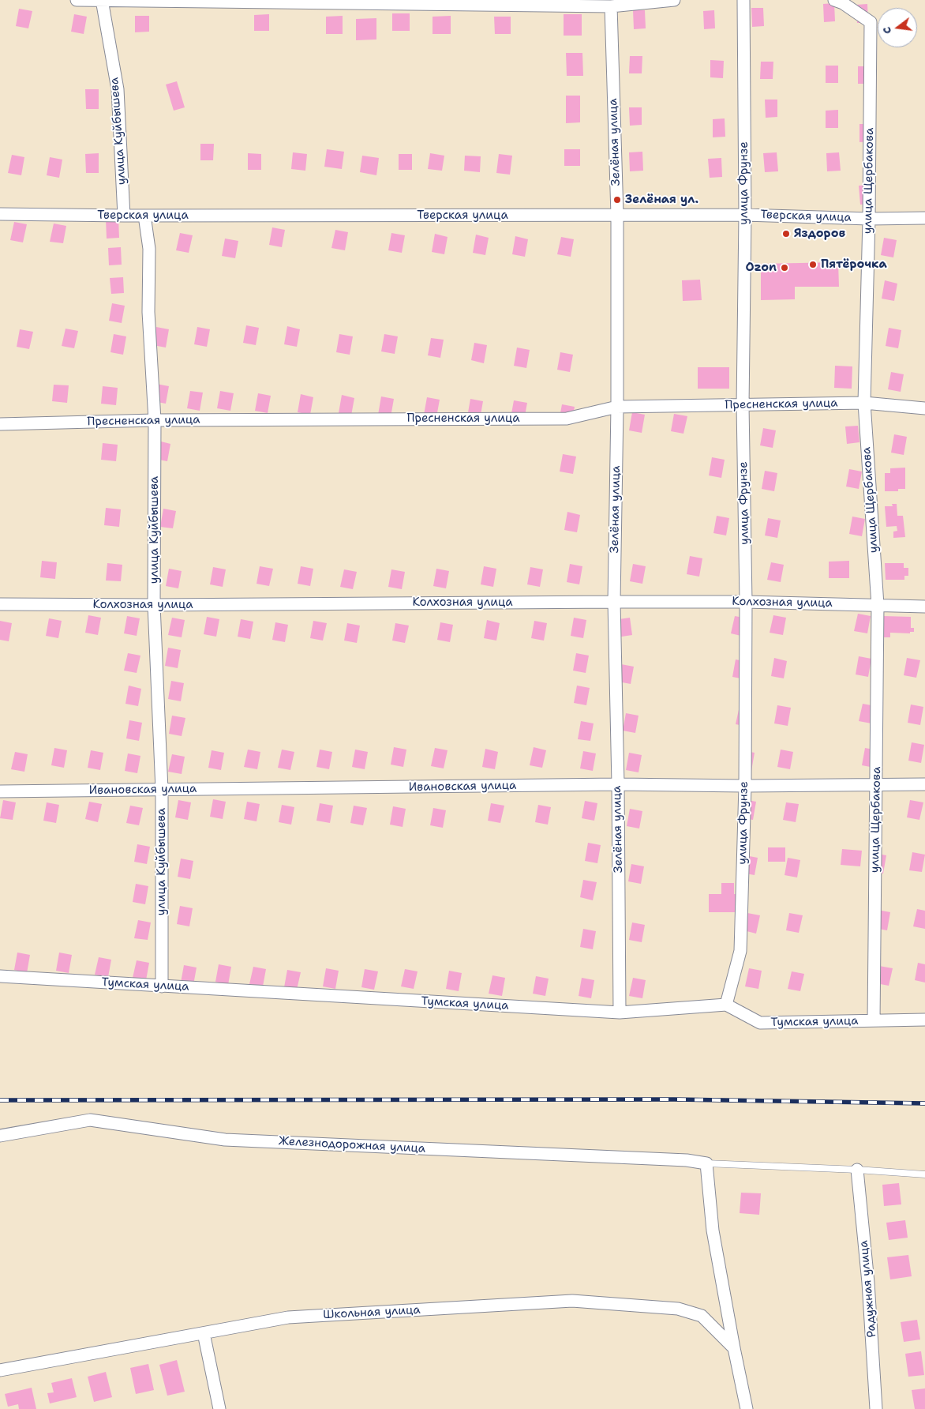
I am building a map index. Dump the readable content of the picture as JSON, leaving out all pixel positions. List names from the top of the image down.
{
  "streets": {
    "street": [
      "улица Куйбышева",
      "Зелёная улица",
      "улица Щербакова",
      "улица Фрунзе",
      "Тверская улица",
      "Пресненская улица",
      "Колхозная улица",
      "Ивановская улица",
      "Тумская улица",
      "Железнодорожная улица",
      "Радужная улица",
      "Школьная улица"
    ]
  },
  "crossings": [
    ["улица Куйбышева", "Тверская улица"],
    ["улица Куйбышева", "Пресненская улица"],
    ["улица Куйбышева", "Колхозная улица"],
    ["улица Куйбышева", "Ивановская улица"],
    ["улица Куйбышева", "Тумская улица"],
    ["Зелёная улица", "Тверская улица"],
    ["Зелёная улица", "Пресненская улица"],
    ["Зелёная улица", "Колхозная улица"],
    ["Зелёная улица", "Ивановская улица"],
    ["Зелёная улица", "Тумская улица"],
    ["улица Щербакова", "Тверская улица"],
    ["улица Щербакова", "Пресненская улица"],
    ["улица Щербакова", "Колхозная улица"],
    ["улица Щербакова", "Ивановская улица"],
    ["улица Щербакова", "Тумская улица"],
    ["улица Фрунзе", "Тверская улица"],
    ["улица Фрунзе", "Пресненская улица"],
    ["улица Фрунзе", "Колхозная улица"],
    ["улица Фрунзе", "Ивановская улица"],
    ["улица Фрунзе", "Тумская улица"]
  ],
  "places": [
    "Зелёная ул.",
    "Яздоров",
    "Пятёрочка",
    "Ozon"
  ],
  "north": "left"
}
